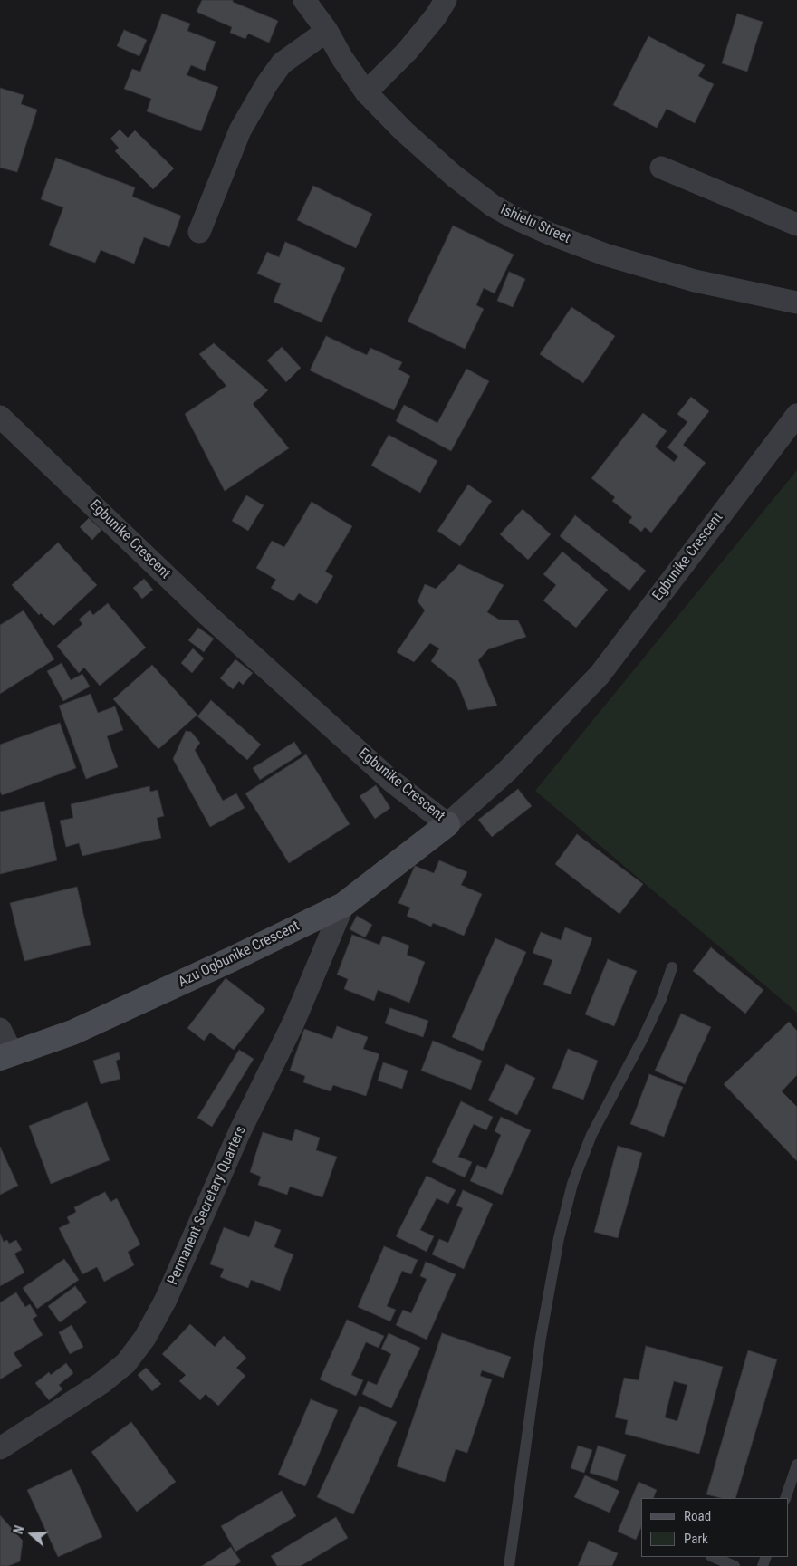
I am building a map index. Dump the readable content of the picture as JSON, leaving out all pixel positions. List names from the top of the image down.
{
  "streets": {
    "street": [
      "Ishielu Street",
      "Egbunike Crescent",
      "Azu Ogbunike Crescent",
      "Permanent Secretary Quarters"
    ]
  },
  "crossings": [
    ["Egbunike Crescent", "Azu Ogbunike Crescent"],
    ["Azu Ogbunike Crescent", "Permanent Secretary Quarters"]
  ],
  "legend": ["Road", "Park"],
  "north": "left"
}
